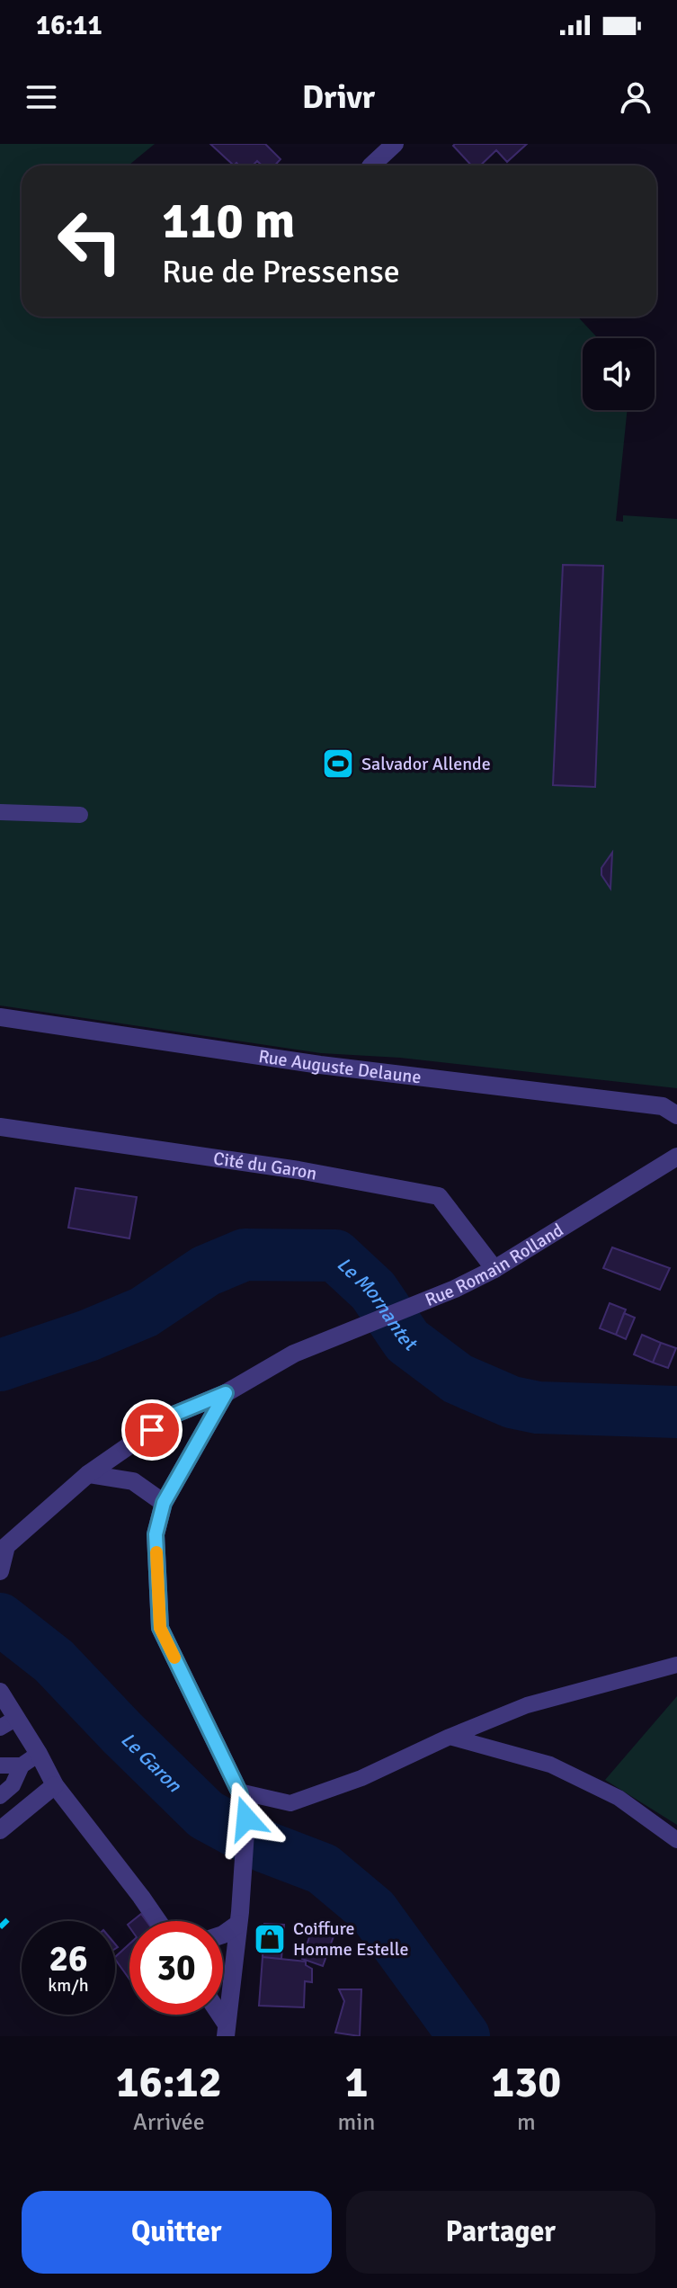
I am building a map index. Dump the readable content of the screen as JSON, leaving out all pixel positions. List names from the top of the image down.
{
  "streets": {
    "street": ["Rue Auguste Delaune", "Cité du Garon", "Rue Romain Rolland"]
  },
  "crossings": [
    ["Cité du Garon", "Rue Romain Rolland"]
  ],
  "water": ["Le Mornantet", "Le Garon"],
  "places": {
    "sports": ["Salvador Allende"],
    "shop": ["Coiffure Homme Estelle"]
  },
  "page": {
    "status": "16:11",
    "header": "Drivr",
    "turn": ["110 m", "Rue de Pressense"],
    "speed": "26 km/h",
    "limit": "30",
    "eta": [
      "16:12",
      "Arrivée",
      "1",
      "min",
      "130",
      "m"
    ],
    "buttons": ["Quitter", "Partager"]
  }
}
